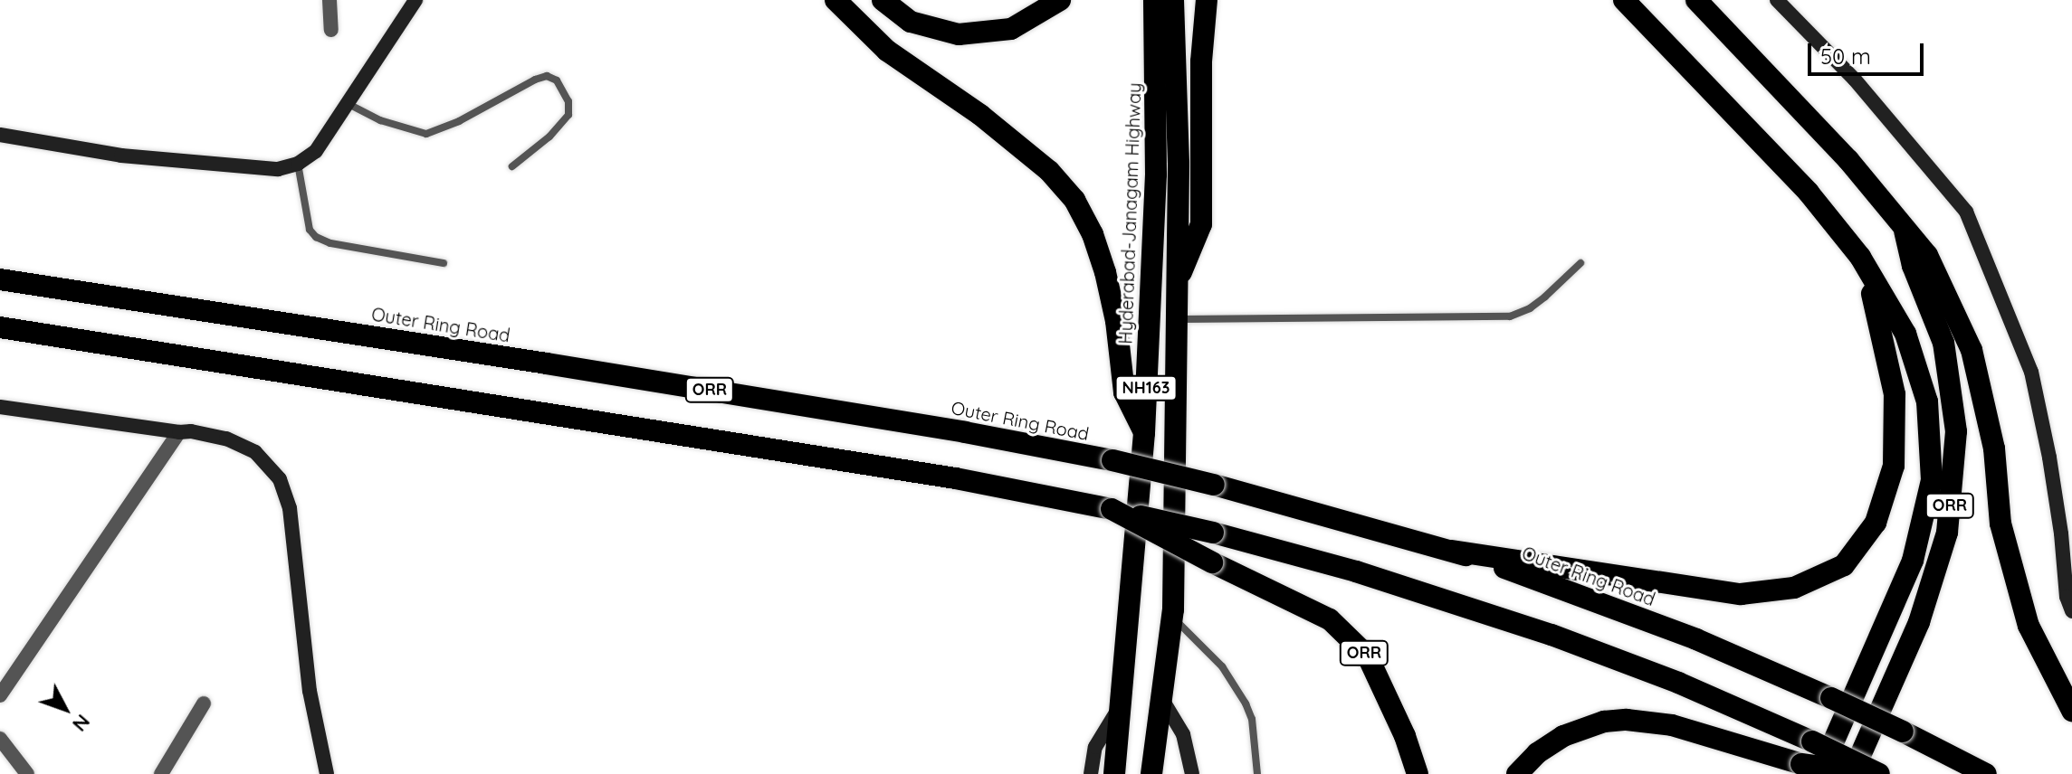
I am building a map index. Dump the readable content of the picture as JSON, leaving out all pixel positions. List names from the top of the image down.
{
  "streets": {
    "highway": [
      "Hyderabad-Janagam Highway",
      "Outer Ring Road",
      "NH163",
      "ORR"
    ]
  },
  "crossings": [
    ["Outer Ring Road", "ORR"]
  ],
  "scale_bar": "50 m",
  "north": "bottom right"
}
